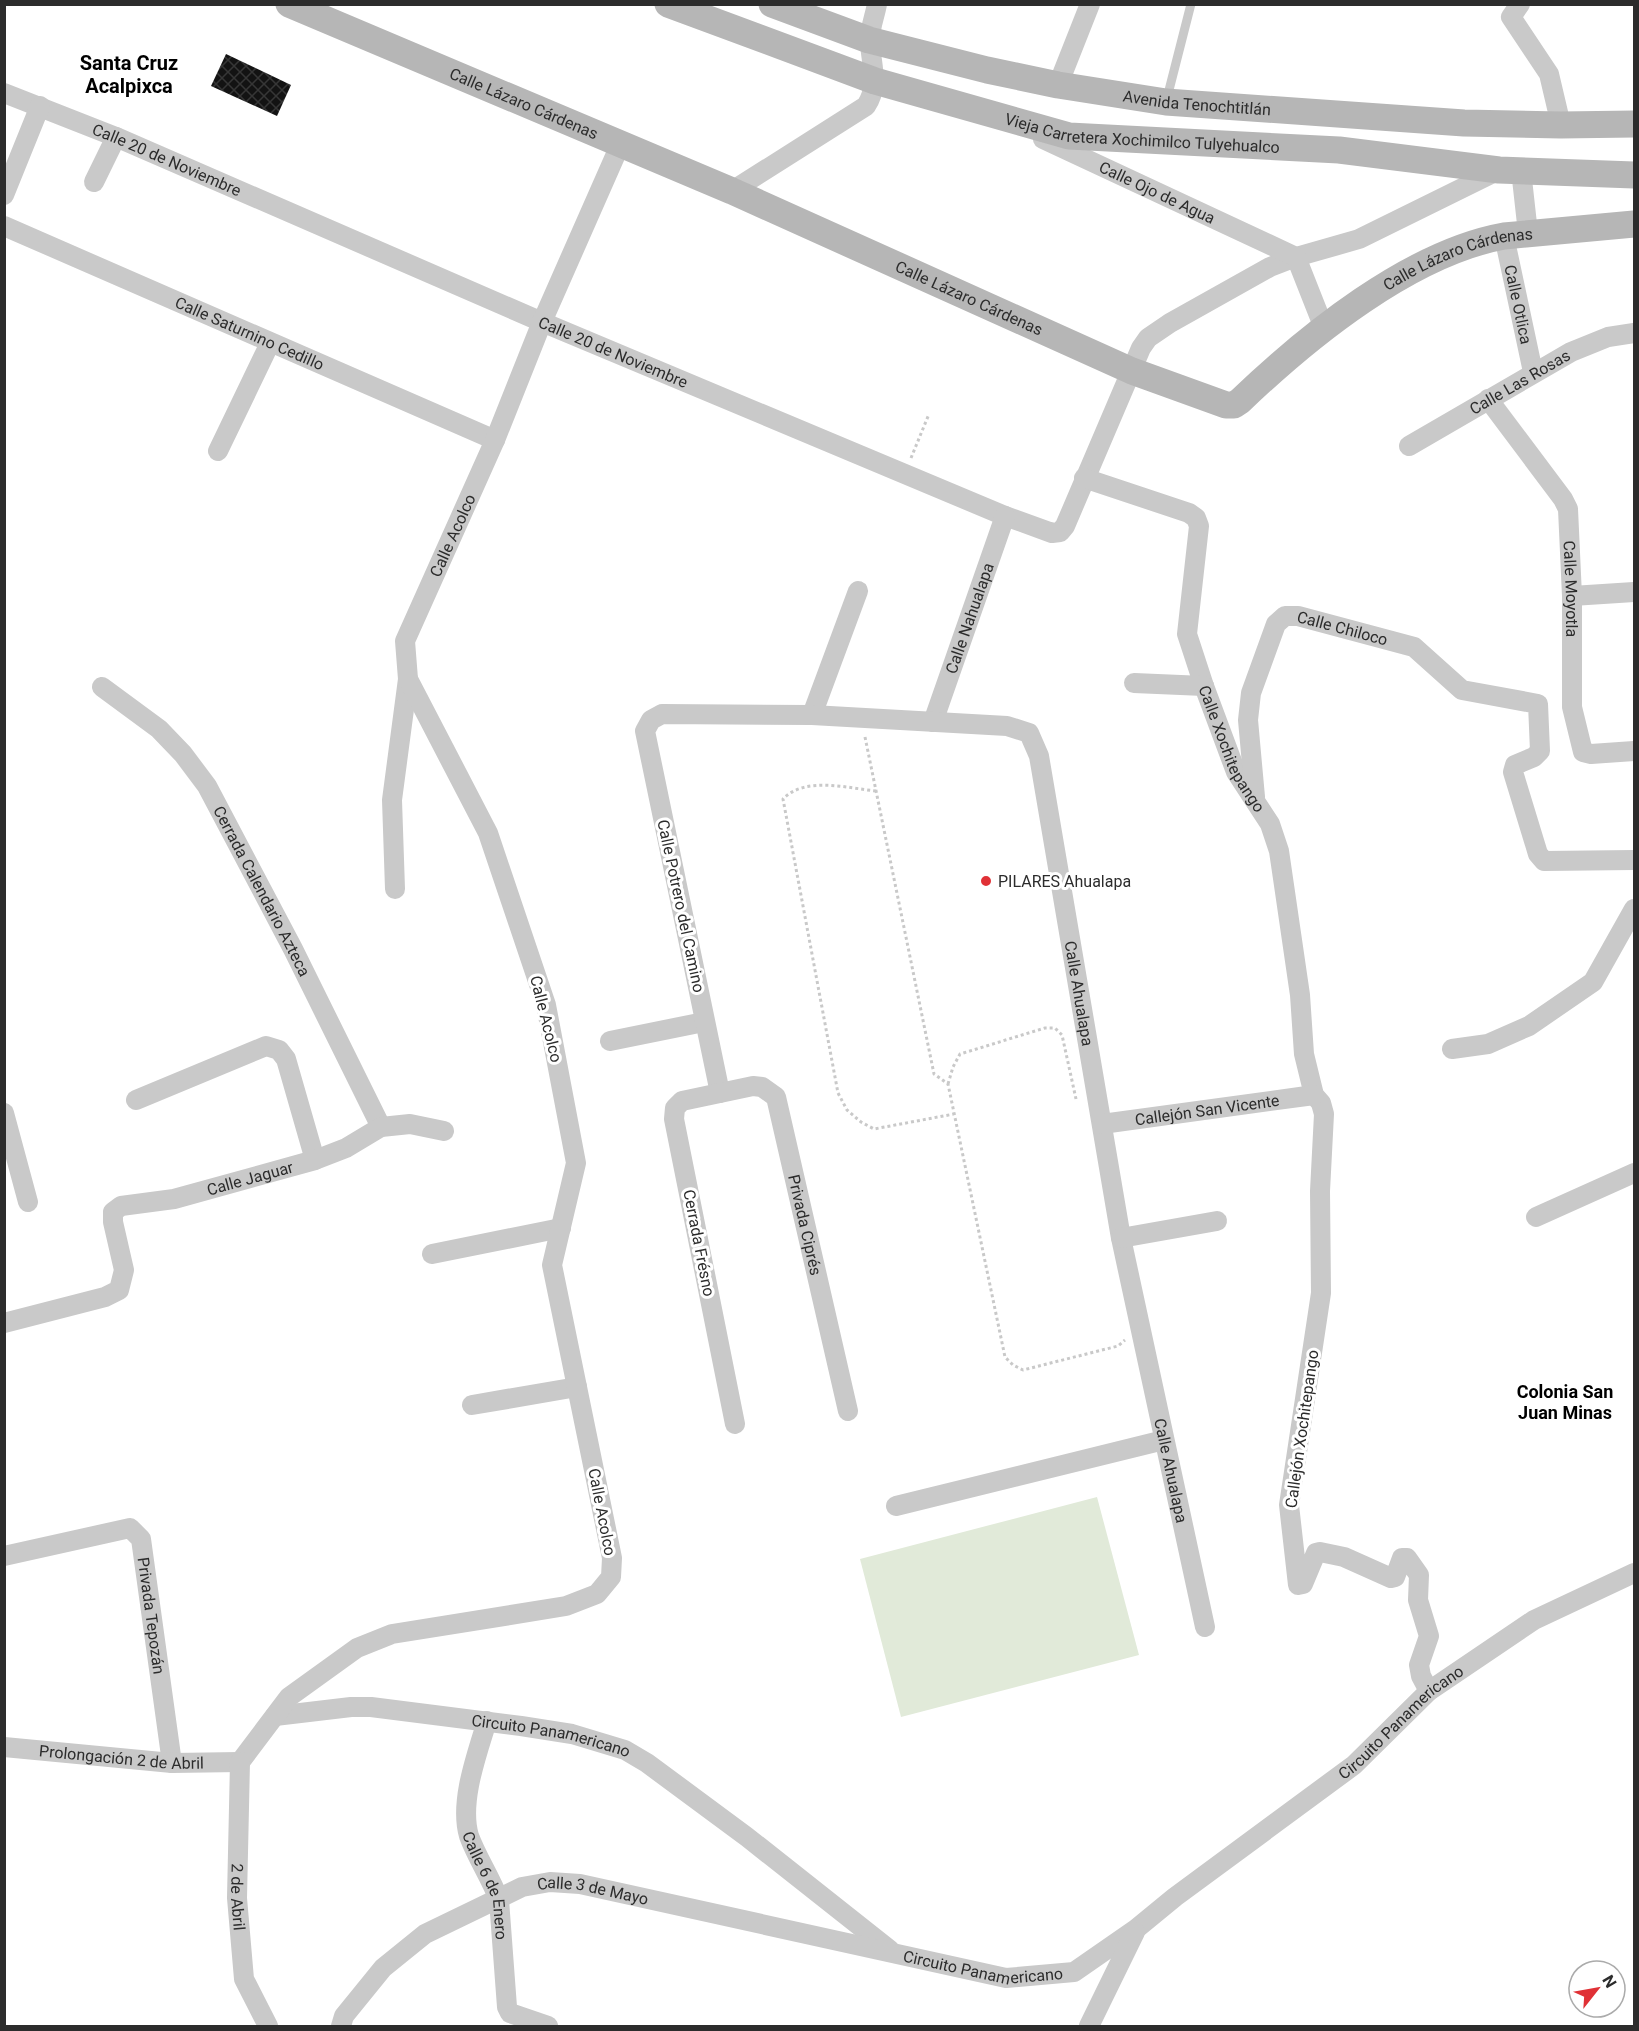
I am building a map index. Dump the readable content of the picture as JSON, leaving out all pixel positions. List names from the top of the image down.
{
  "streets": {
    "main road": ["Avenida Tenochtitlán", "Calle Lázaro Cárdenas", "Vieja Carretera Xochimilco Tulyehualco"],
    "street": [
      "Calle 20 de Noviembre",
      "Calle Ojo de Agua",
      "Calle Otlica",
      "Calle Saturnino Cedillo",
      "Calle Las Rosas",
      "Calle Acolco",
      "Calle Moyotla",
      "Calle Nahualapa",
      "Calle Chiloco",
      "Calle Xochitepango",
      "Cerrada Calendario Azteca",
      "Calle Potrero del Camino",
      "Calle Ahualapa",
      "Callejón San Vicente",
      "Calle Jaguar",
      "Privada Ciprés",
      "Cerrada Frésno",
      "Callejón Xochitepango",
      "Privada Tepozán",
      "Circuito Panamericano",
      "Prolongación 2 de Abril",
      "Calle 6 de Enero",
      "Calle 3 de Mayo",
      "2 de Abril"
    ]
  },
  "crossings": [
    ["Calle Lázaro Cárdenas", "Calle 20 de Noviembre"],
    ["Calle Lázaro Cárdenas", "Calle Otlica"],
    ["Calle Lázaro Cárdenas", "Calle Acolco"],
    ["Vieja Carretera Xochimilco Tulyehualco", "Calle Ojo de Agua"],
    ["Vieja Carretera Xochimilco Tulyehualco", "Calle Otlica"],
    ["Calle 20 de Noviembre", "Calle Acolco"],
    ["Calle 20 de Noviembre", "Calle Nahualapa"],
    ["Calle 20 de Noviembre", "Calle Xochitepango"],
    ["Calle Otlica", "Calle Las Rosas"],
    ["Calle Saturnino Cedillo", "Calle Acolco"],
    ["Calle Las Rosas", "Calle Moyotla"],
    ["Calle Acolco", "Circuito Panamericano"],
    ["Calle Acolco", "Prolongación 2 de Abril"],
    ["Calle Acolco", "2 de Abril"],
    ["Calle Moyotla", "Calle Chiloco"],
    ["Calle Nahualapa", "Calle Ahualapa"],
    ["Calle Chiloco", "Calle Xochitepango"],
    ["Calle Xochitepango", "Callejón San Vicente"],
    ["Calle Xochitepango", "Callejón Xochitepango"],
    ["Cerrada Calendario Azteca", "Calle Jaguar"],
    ["Calle Potrero del Camino", "Calle Ahualapa"],
    ["Calle Potrero del Camino", "Privada Ciprés"],
    ["Calle Potrero del Camino", "Cerrada Frésno"],
    ["Calle Ahualapa", "Callejón San Vicente"],
    ["Callejón San Vicente", "Callejón Xochitepango"],
    ["Privada Ciprés", "Cerrada Frésno"],
    ["Callejón Xochitepango", "Circuito Panamericano"],
    ["Privada Tepozán", "Prolongación 2 de Abril"],
    ["Circuito Panamericano", "Calle 6 de Enero"],
    ["Circuito Panamericano", "Calle 3 de Mayo"],
    ["Prolongación 2 de Abril", "2 de Abril"],
    ["Calle 6 de Enero", "Calle 3 de Mayo"]
  ],
  "districts": ["Santa Cruz Acalpixca", "Colonia San Juan Minas"],
  "places": ["PILARES Ahualapa"],
  "north": "top right"
}
